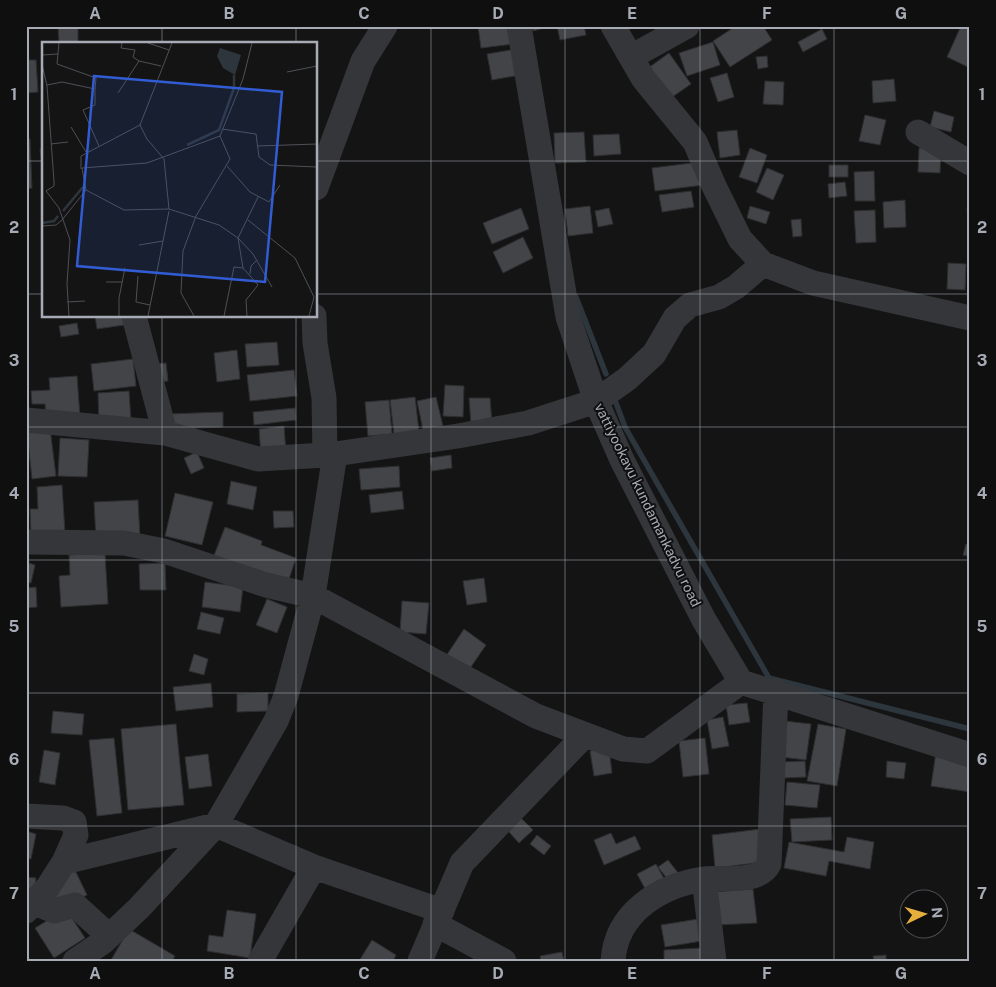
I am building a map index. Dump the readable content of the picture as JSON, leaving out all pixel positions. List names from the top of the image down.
{
  "streets": {
    "street": ["vattiyookavu kundamankadvu road"]
  },
  "north": "right",
  "grid": {
    "columns": [
      "A",
      "B",
      "C",
      "D",
      "E",
      "F",
      "G"
    ],
    "rows": [
      "1",
      "2",
      "3",
      "4",
      "5",
      "6",
      "7"
    ]
  }
}
